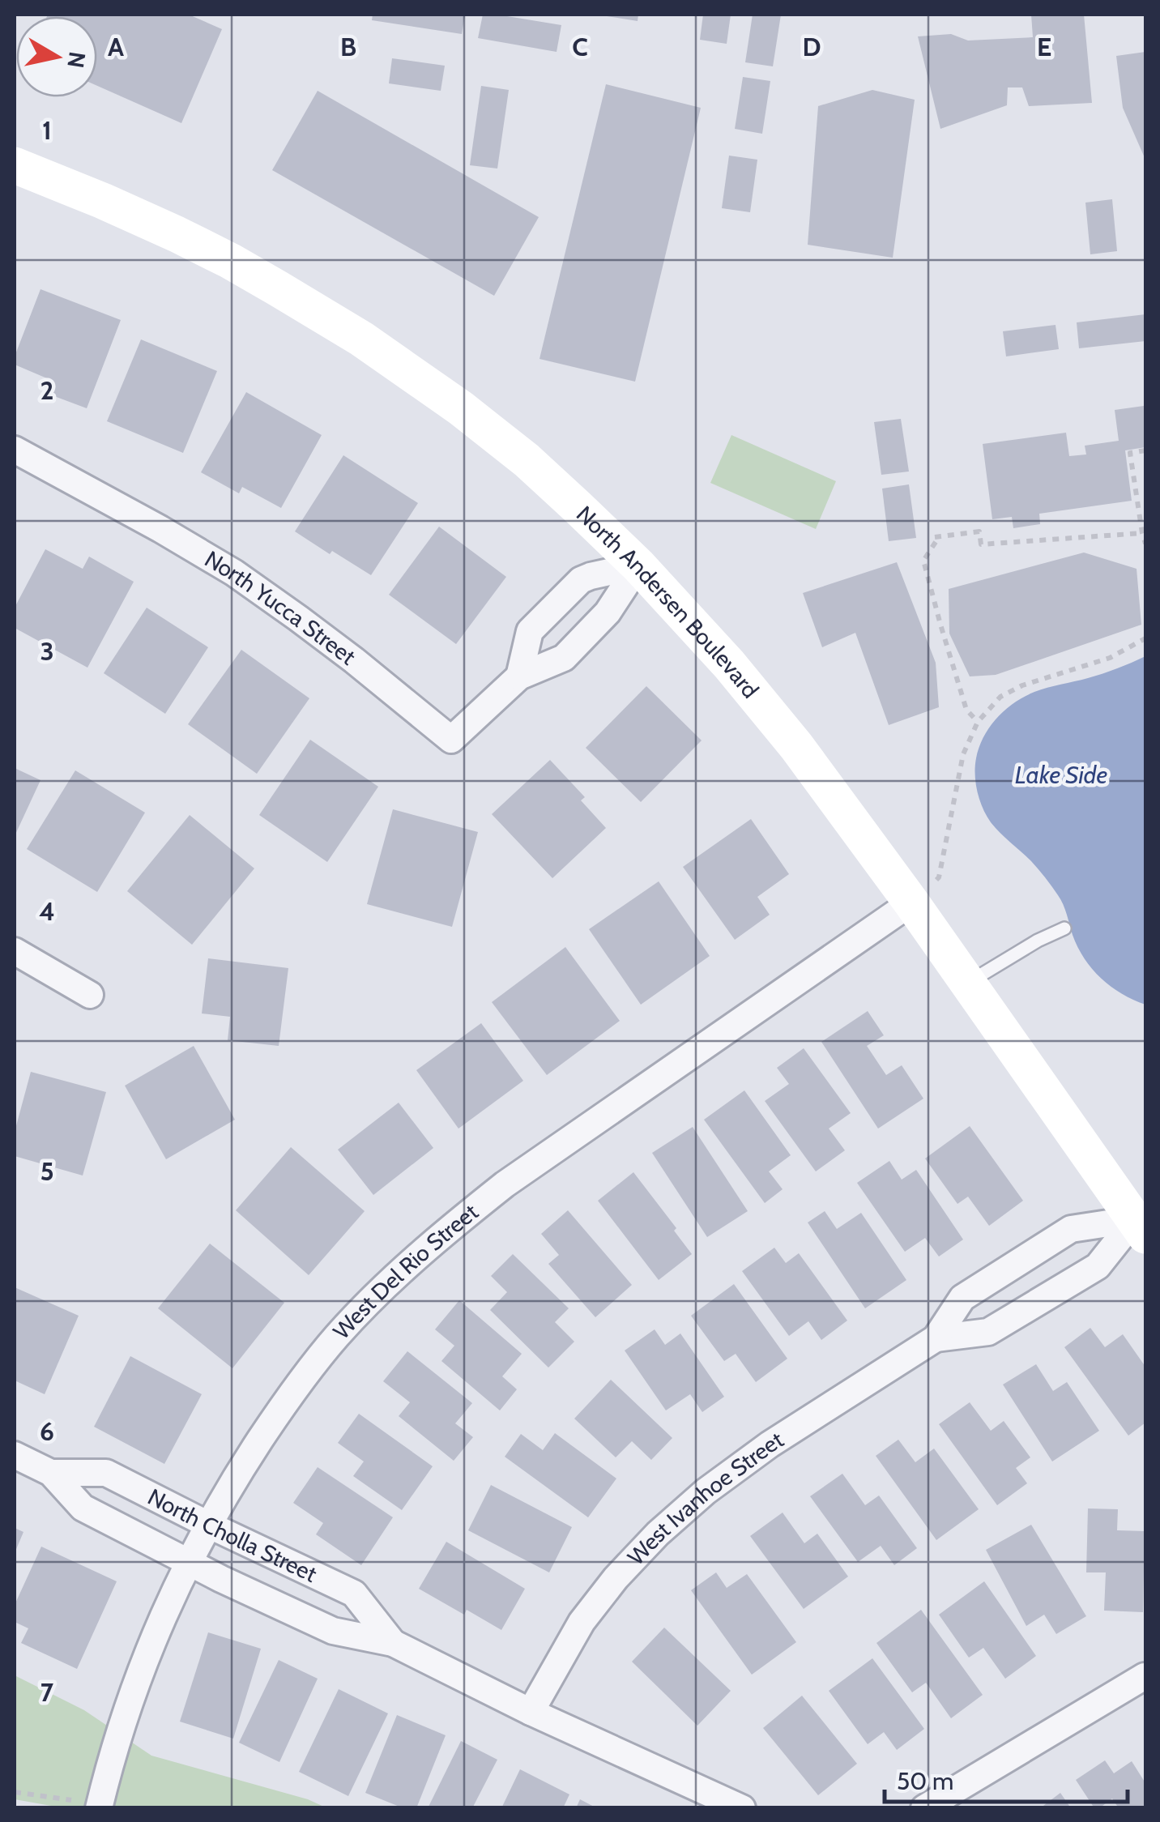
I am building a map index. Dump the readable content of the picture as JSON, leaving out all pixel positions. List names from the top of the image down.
{
  "streets": {
    "street": [
      "North Andersen Boulevard",
      "North Yucca Street",
      "West Del Rio Street",
      "West Ivanhoe Street",
      "North Cholla Street"
    ]
  },
  "crossings": [
    ["North Andersen Boulevard", "North Yucca Street"],
    ["North Andersen Boulevard", "West Del Rio Street"],
    ["North Andersen Boulevard", "West Ivanhoe Street"],
    ["West Del Rio Street", "North Cholla Street"],
    ["West Ivanhoe Street", "North Cholla Street"]
  ],
  "water": ["Lake Side"],
  "scale_bar": "50 m",
  "north": "right",
  "grid": {
    "columns": [
      "A",
      "B",
      "C",
      "D",
      "E"
    ],
    "rows": [
      "1",
      "2",
      "3",
      "4",
      "5",
      "6",
      "7"
    ]
  }
}
